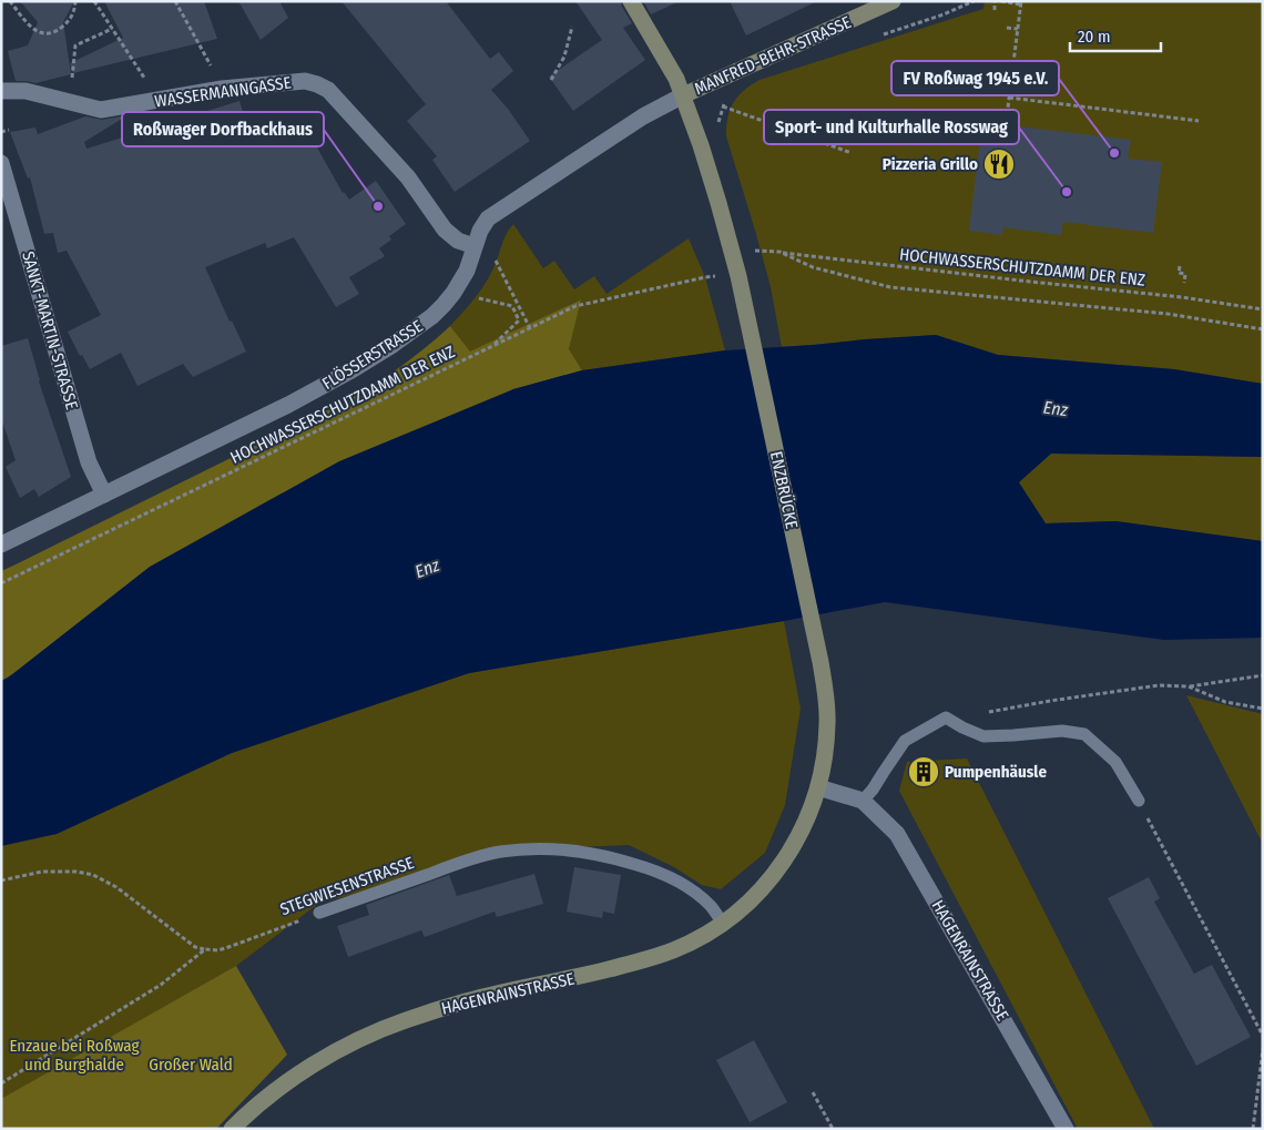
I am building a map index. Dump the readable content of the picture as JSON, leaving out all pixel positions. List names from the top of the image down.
{
  "streets": {
    "street": [
      "MANFRED-BEHR-STRASSE",
      "WASSERMANNGASSE",
      "SANKT-MARTIN-STRASSE",
      "FLÖSSERSTRASSE",
      "ENZBRÜCKE",
      "HAGENRAINSTRASSE"
    ],
    "lane": ["STEGWIESENSTRASSE"],
    "path": ["HOCHWASSERSCHUTZDAMM DER ENZ"]
  },
  "crossings": [
    ["MANFRED-BEHR-STRASSE", "FLÖSSERSTRASSE"],
    ["MANFRED-BEHR-STRASSE", "ENZBRÜCKE"],
    ["WASSERMANNGASSE", "FLÖSSERSTRASSE"],
    ["HOCHWASSERSCHUTZDAMM DER ENZ", "ENZBRÜCKE"],
    ["SANKT-MARTIN-STRASSE", "FLÖSSERSTRASSE"],
    ["FLÖSSERSTRASSE", "ENZBRÜCKE"],
    ["ENZBRÜCKE", "HAGENRAINSTRASSE"],
    ["STEGWIESENSTRASSE", "HAGENRAINSTRASSE"]
  ],
  "water": ["Enz"],
  "parks": ["Enzaue bei Roßwag und Burghalde", "Großer Wald"],
  "places": {
    "other": ["FV Roßwag 1945 e.V.", "Sport- und Kulturhalle Rosswag", "Roßwager Dorfbackhaus"],
    "restaurant": ["Pizzeria Grillo"],
    "building": ["Pumpenhäusle"]
  },
  "scale_bar": "20 m"
}
